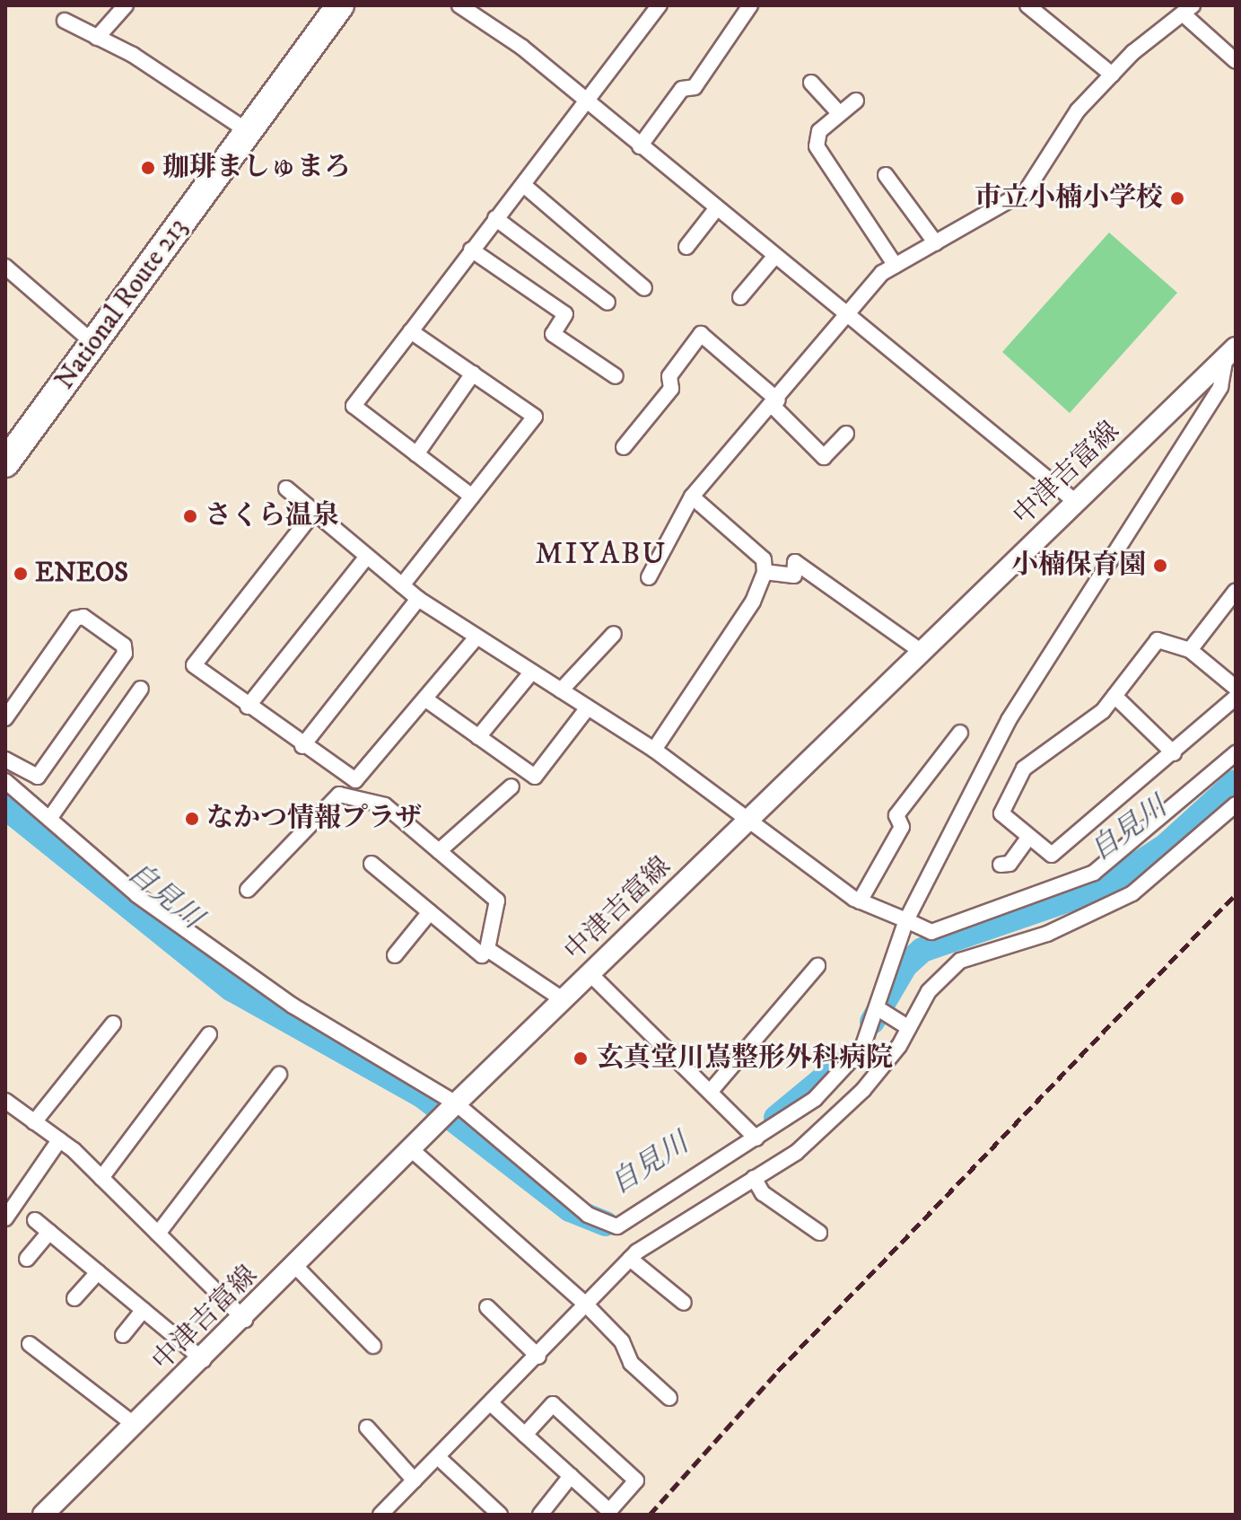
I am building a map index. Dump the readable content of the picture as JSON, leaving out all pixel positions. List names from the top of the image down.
{
  "streets": {
    "highway": ["National Route 213"],
    "main road": ["中津吉富線"]
  },
  "districts": ["MIYABU"],
  "water": ["自見川"],
  "places": [
    "珈琲ましゅまろ",
    "市立小楠小学校",
    "さくら温泉",
    "小楠保育園",
    "ENEOS",
    "なかつ情報プラザ",
    "玄真堂川嶌整形外科病院"
  ]
}
